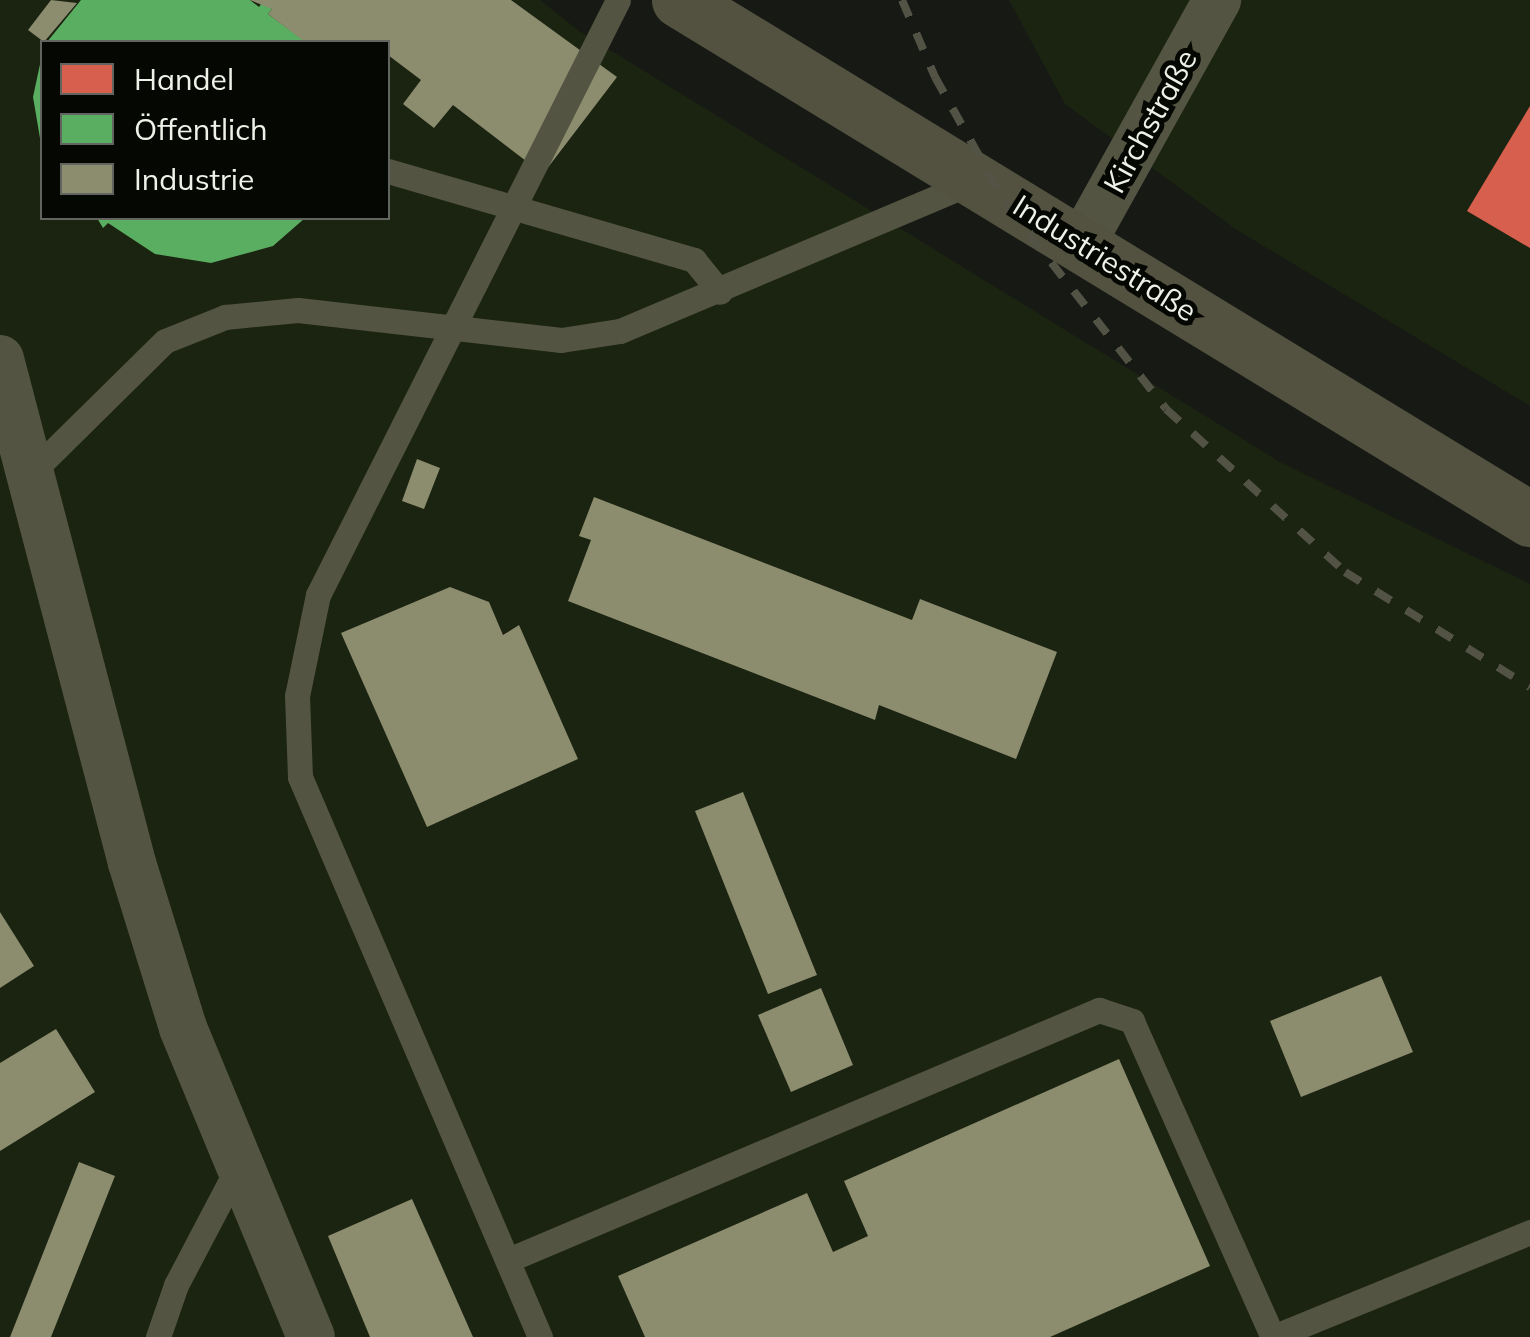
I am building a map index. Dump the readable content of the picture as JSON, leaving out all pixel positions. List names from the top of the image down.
{
  "streets": {
    "main road": ["Industriestraße"],
    "street": ["Kirchstraße"]
  },
  "crossings": [
    ["Kirchstraße", "Industriestraße"]
  ],
  "legend": ["Handel", "Öffentlich", "Industrie"]
}
